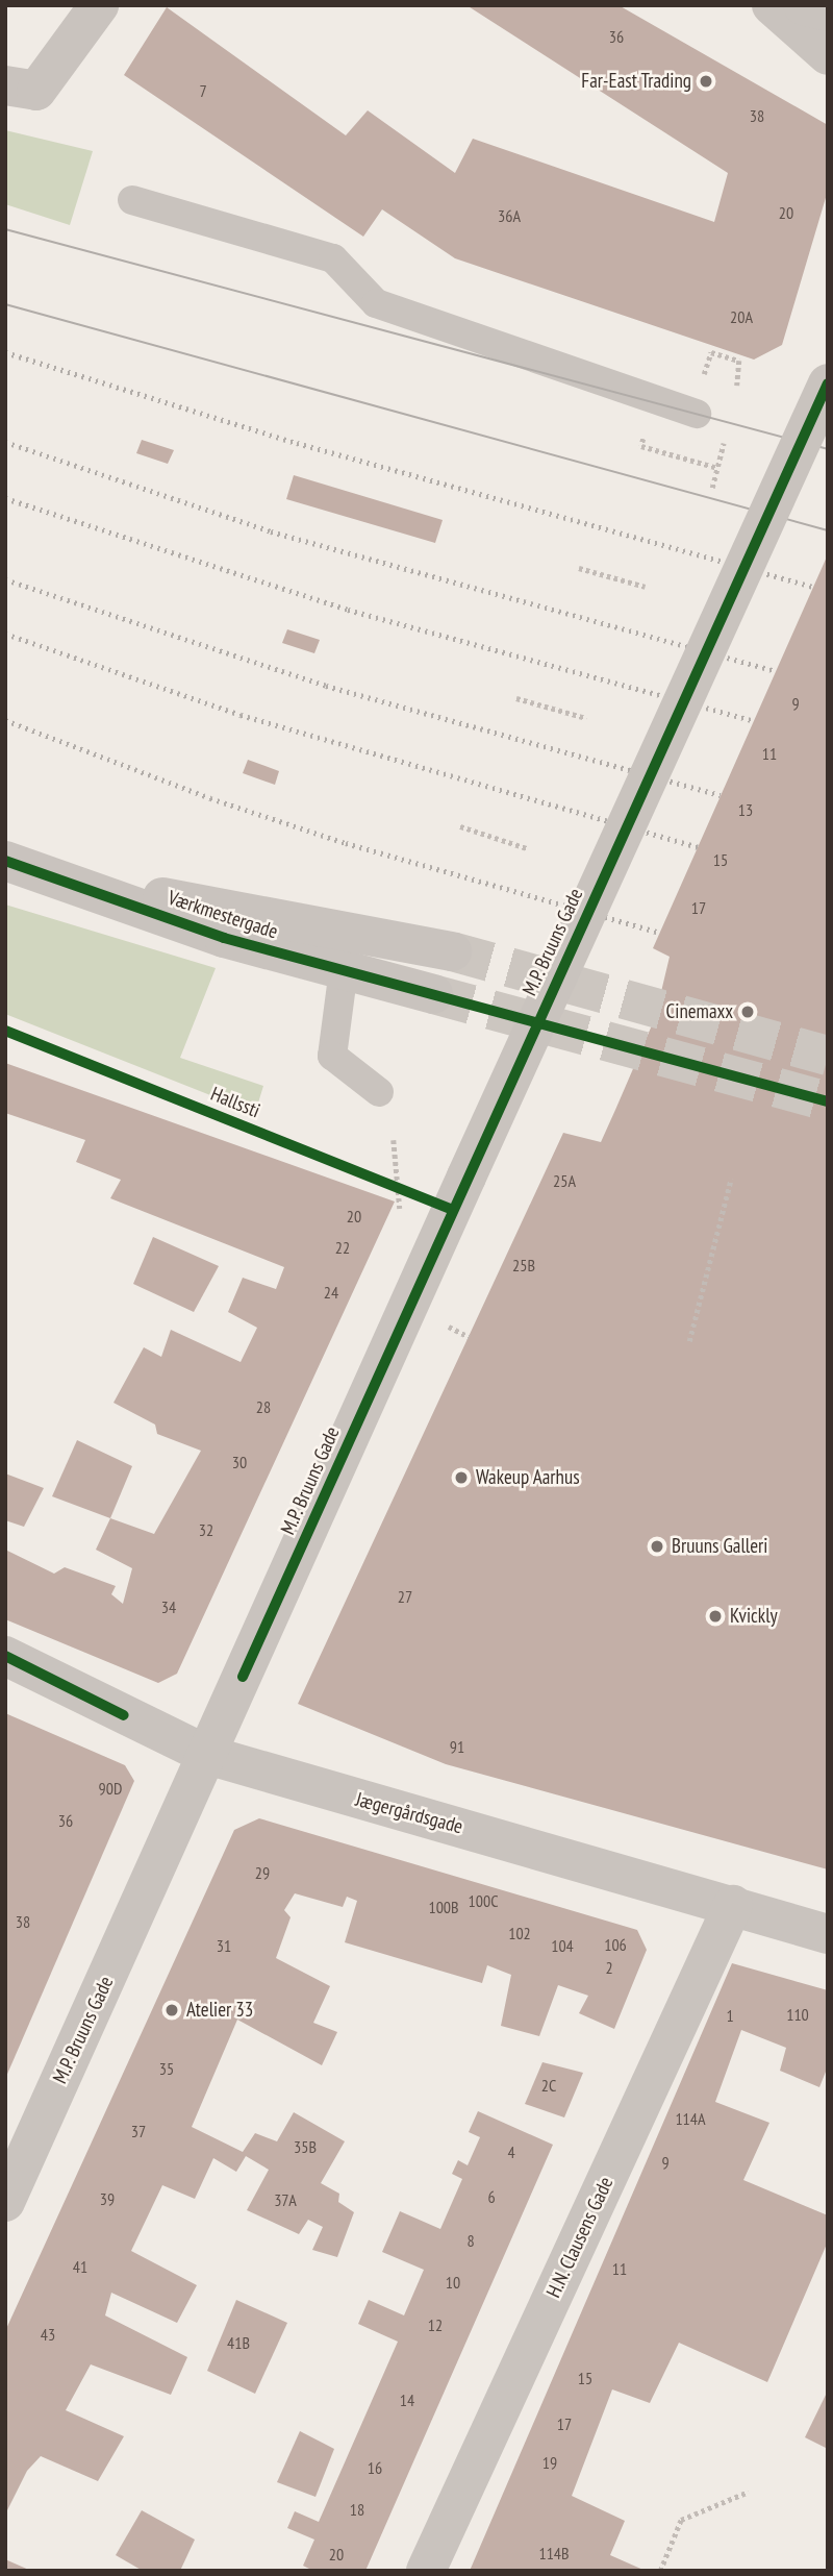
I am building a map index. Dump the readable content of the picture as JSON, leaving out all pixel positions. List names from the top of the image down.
{
  "streets": {
    "street": [
      "Værkmestergade",
      "M.P. Bruuns Gade",
      "Jægergårdsgade",
      "H.N. Clausens Gade"
    ],
    "cycle path": ["Hallssti"]
  },
  "crossings": [
    ["M.P. Bruuns Gade", "Jægergårdsgade"],
    ["Jægergårdsgade", "H.N. Clausens Gade"]
  ],
  "places": [
    "Far-East Trading",
    "Cinemaxx",
    "Wakeup Aarhus",
    "Bruuns Galleri",
    "Kvickly",
    "Atelier 33"
  ],
  "house_numbers": [
    "36",
    "7",
    "38",
    "20",
    "36A",
    "20A",
    "9",
    "11",
    "13",
    "15",
    "17",
    "25A",
    "20",
    "22",
    "25B",
    "24",
    "28",
    "30",
    "32",
    "27",
    "34",
    "91",
    "90D",
    "36",
    "29",
    "100C",
    "100B",
    "38",
    "102",
    "106",
    "31",
    "104",
    "2",
    "110",
    "1",
    "35",
    "2C",
    "114A",
    "37",
    "35B",
    "4",
    "9",
    "6",
    "39",
    "37A",
    "8",
    "41",
    "11",
    "10",
    "12",
    "43",
    "41B",
    "15",
    "14",
    "17",
    "19",
    "16",
    "18",
    "114B",
    "20"
  ]
}
